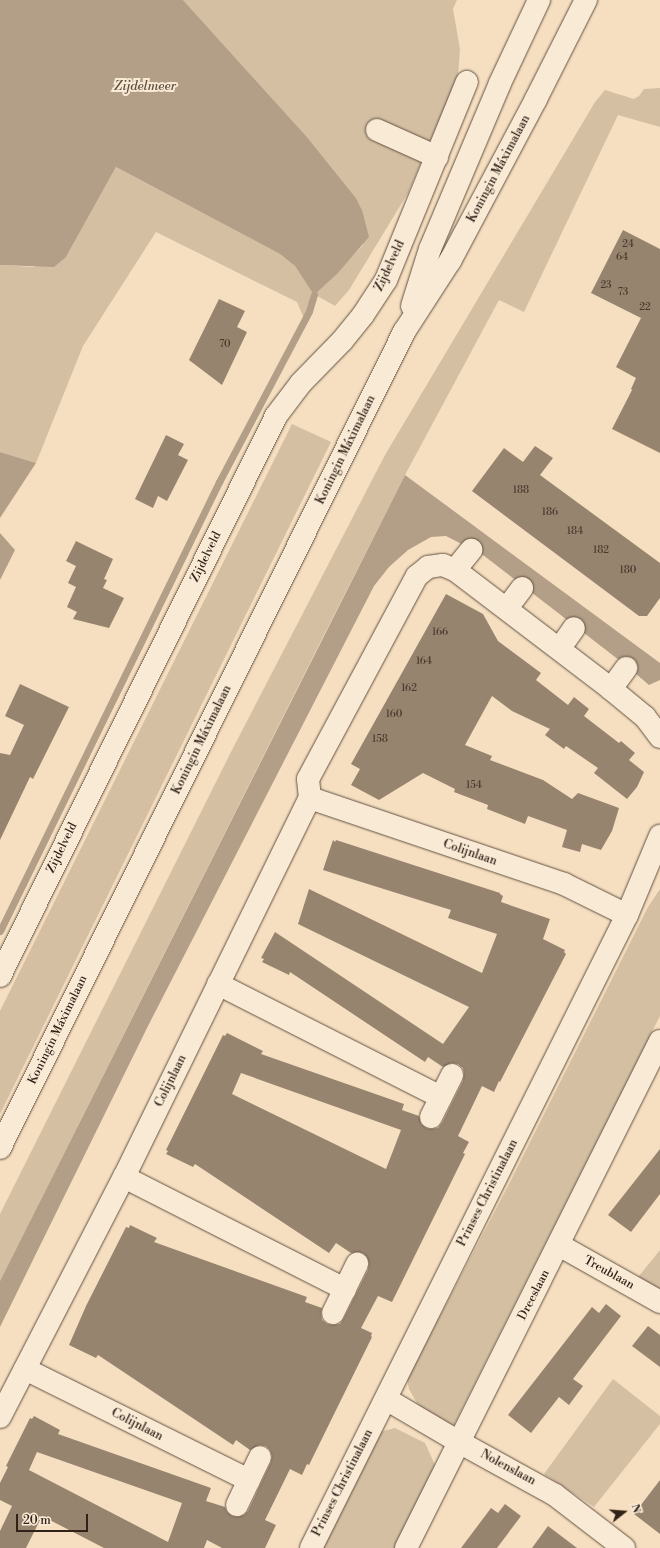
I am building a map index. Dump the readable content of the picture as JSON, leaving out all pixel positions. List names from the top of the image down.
{
  "streets": {
    "street": [
      "Koningin Máximalaan",
      "Zijdelveld",
      "Colijnlaan",
      "Prinses Christinalaan",
      "Treublaan",
      "Dreeslaan",
      "Nolenslaan"
    ]
  },
  "crossings": [
    ["Colijnlaan", "Prinses Christinalaan"],
    ["Prinses Christinalaan", "Nolenslaan"],
    ["Treublaan", "Dreeslaan"],
    ["Dreeslaan", "Nolenslaan"]
  ],
  "water": ["Zijdelmeer"],
  "house_numbers": [
    "24",
    "64",
    "23",
    "73",
    "22",
    "70",
    "188",
    "186",
    "184",
    "182",
    "180",
    "166",
    "164",
    "162",
    "160",
    "158",
    "154"
  ],
  "scale_bar": "20 m",
  "north": "right"
}
